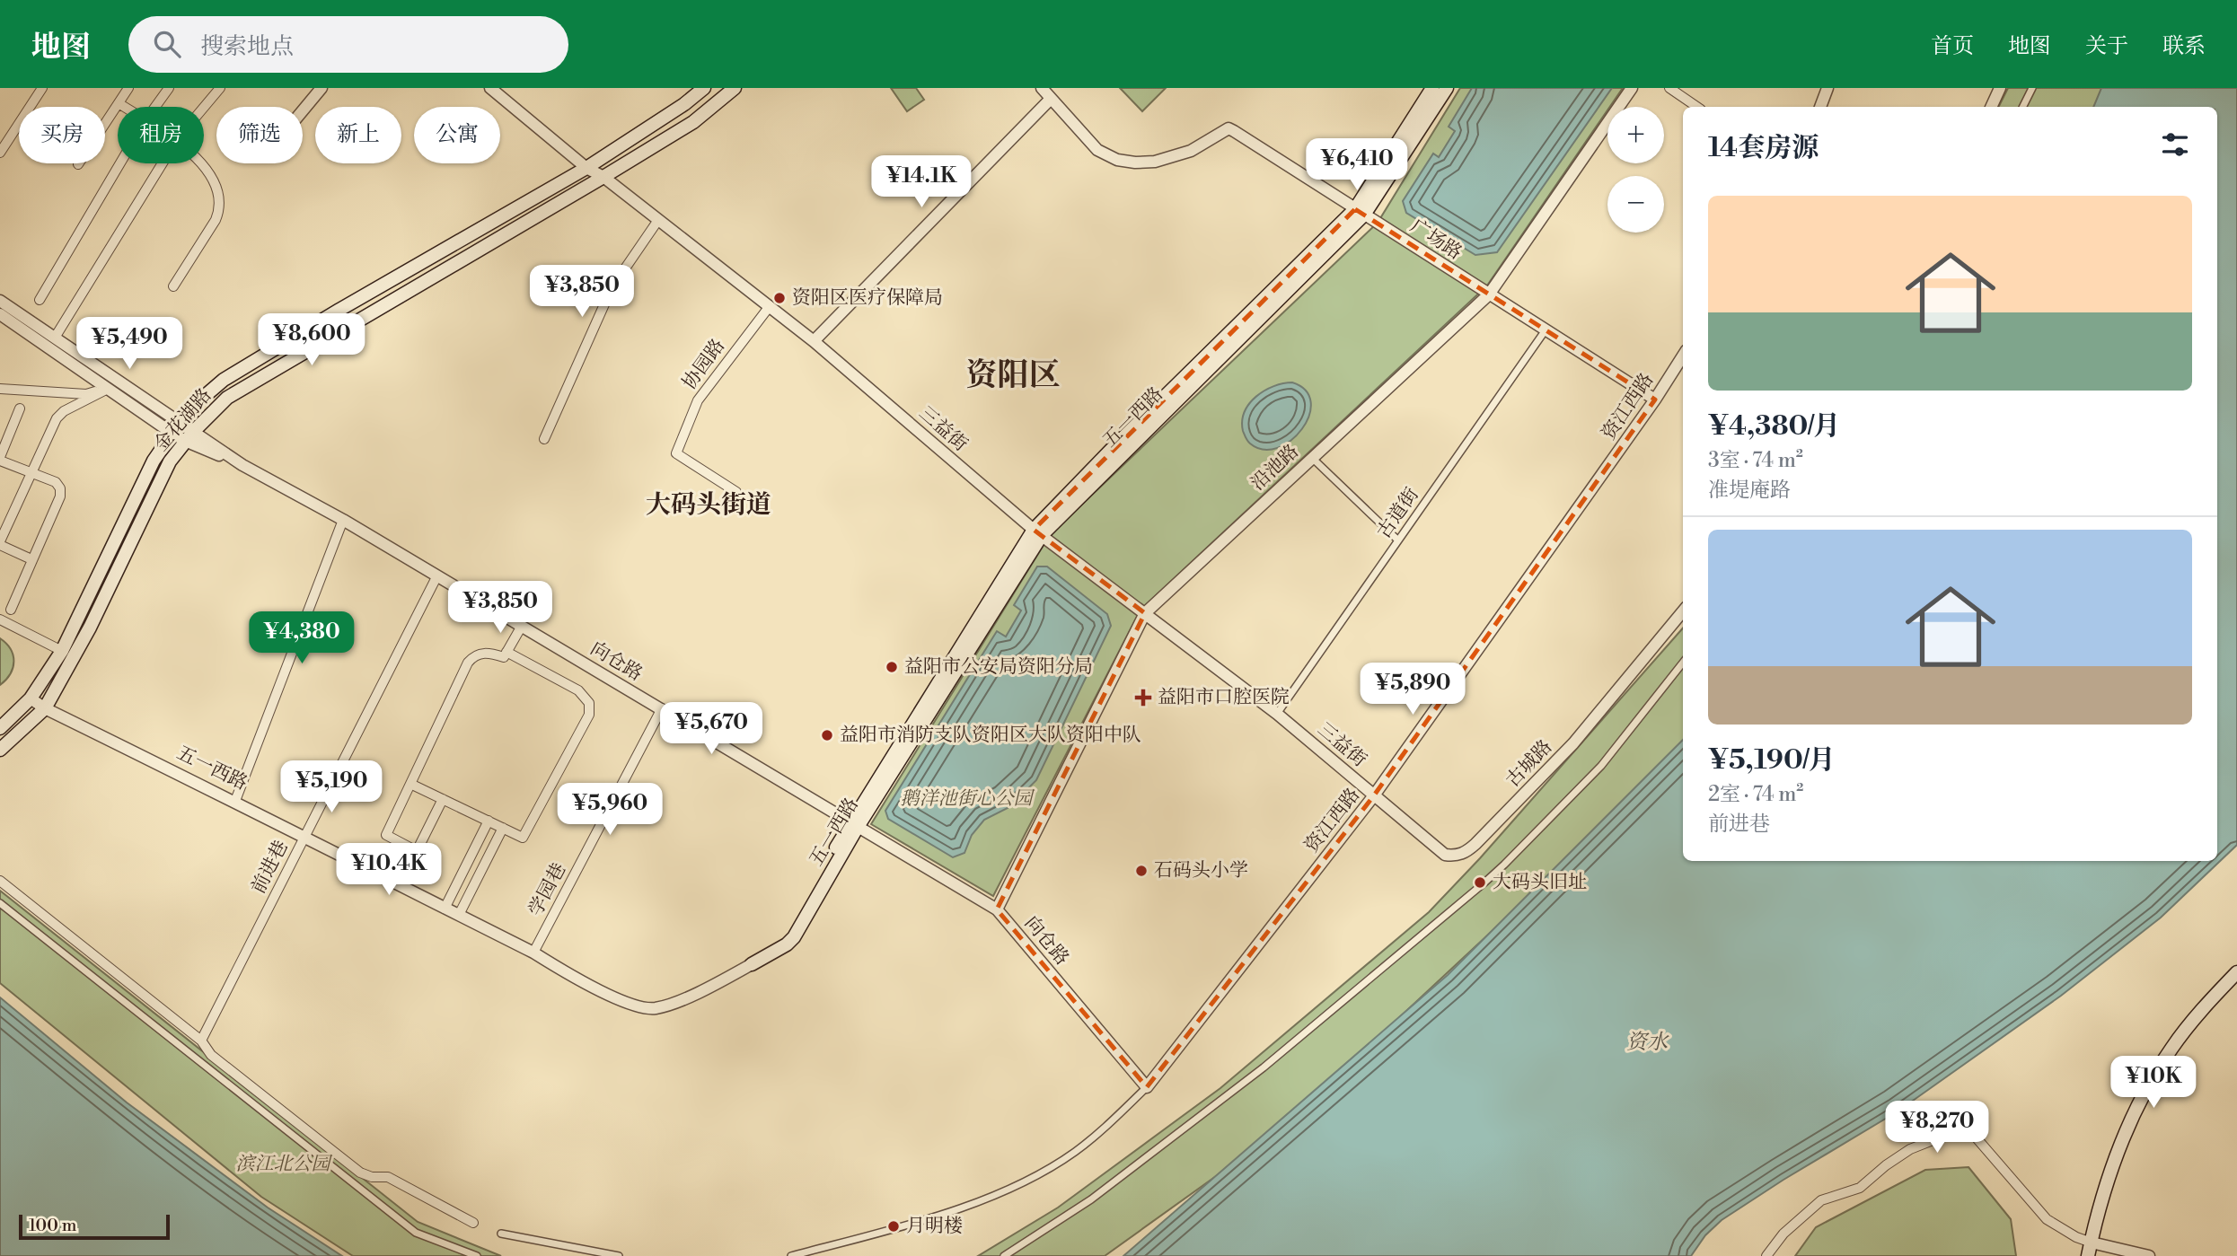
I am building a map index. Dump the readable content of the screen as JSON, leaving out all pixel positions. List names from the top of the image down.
{
  "streets": {
    "main road": ["五一西路", "金花湖路"],
    "street": [
      "广场路",
      "协园路",
      "资江西路",
      "三益街",
      "沿池路",
      "古道街",
      "向仓路",
      "古城路",
      "前进巷",
      "学园巷"
    ]
  },
  "crossings": [
    ["广场路", "资江西路"],
    ["广场路", "五一西路"],
    ["广场路", "沿池路"],
    ["广场路", "古道街"],
    ["协园路", "三益街"],
    ["资江西路", "三益街"],
    ["资江西路", "向仓路"],
    ["资江西路", "古城路"],
    ["五一西路", "金花湖路"],
    ["五一西路", "三益街"],
    ["五一西路", "向仓路"],
    ["五一西路", "前进巷"],
    ["五一西路", "学园巷"],
    ["金花湖路", "三益街"],
    ["金花湖路", "向仓路"],
    ["三益街", "沿池路"],
    ["三益街", "古道街"],
    ["三益街", "古城路"],
    ["沿池路", "向仓路"],
    ["向仓路", "前进巷"],
    ["向仓路", "学园巷"]
  ],
  "districts": ["资阳区", "大码头街道"],
  "water": ["资水"],
  "parks": ["鹅洋池街心公园", "滨江北公园"],
  "places": {
    "other": [
      "资阳区医疗保障局",
      "益阳市公安局资阳分局",
      "益阳市消防支队资阳区大队资阳中队",
      "石码头小学",
      "大码头旧址",
      "月明楼"
    ],
    "health": ["益阳市口腔医院"]
  },
  "scale_bar": "100 m",
  "page": {
    "header": "地图",
    "search": "搜索地点",
    "nav": [
      "首页",
      "地图",
      "关于",
      "联系"
    ],
    "map_buttons": ["+", "−"],
    "chip": [
      "买房",
      "租房",
      "筛选",
      "新上",
      "公寓"
    ],
    "heading": "14套房源",
    "price": [
      "¥6,410",
      "¥14.1K",
      "¥3,850",
      "¥8,600",
      "¥5,490",
      "¥3,850",
      "¥4,380",
      "¥5,890",
      "¥5,670",
      "¥5,190",
      "¥5,960",
      "¥10.4K",
      "¥10K",
      "¥8,270"
    ],
    "list": [
      {
        "name": "¥4,380/月",
        "note": "3室 · 74 m² · 准堤庵路"
      },
      {
        "name": "¥5,190/月",
        "note": "2室 · 74 m² · 前进巷"
      }
    ],
    "scale": "100 m"
  }
}
